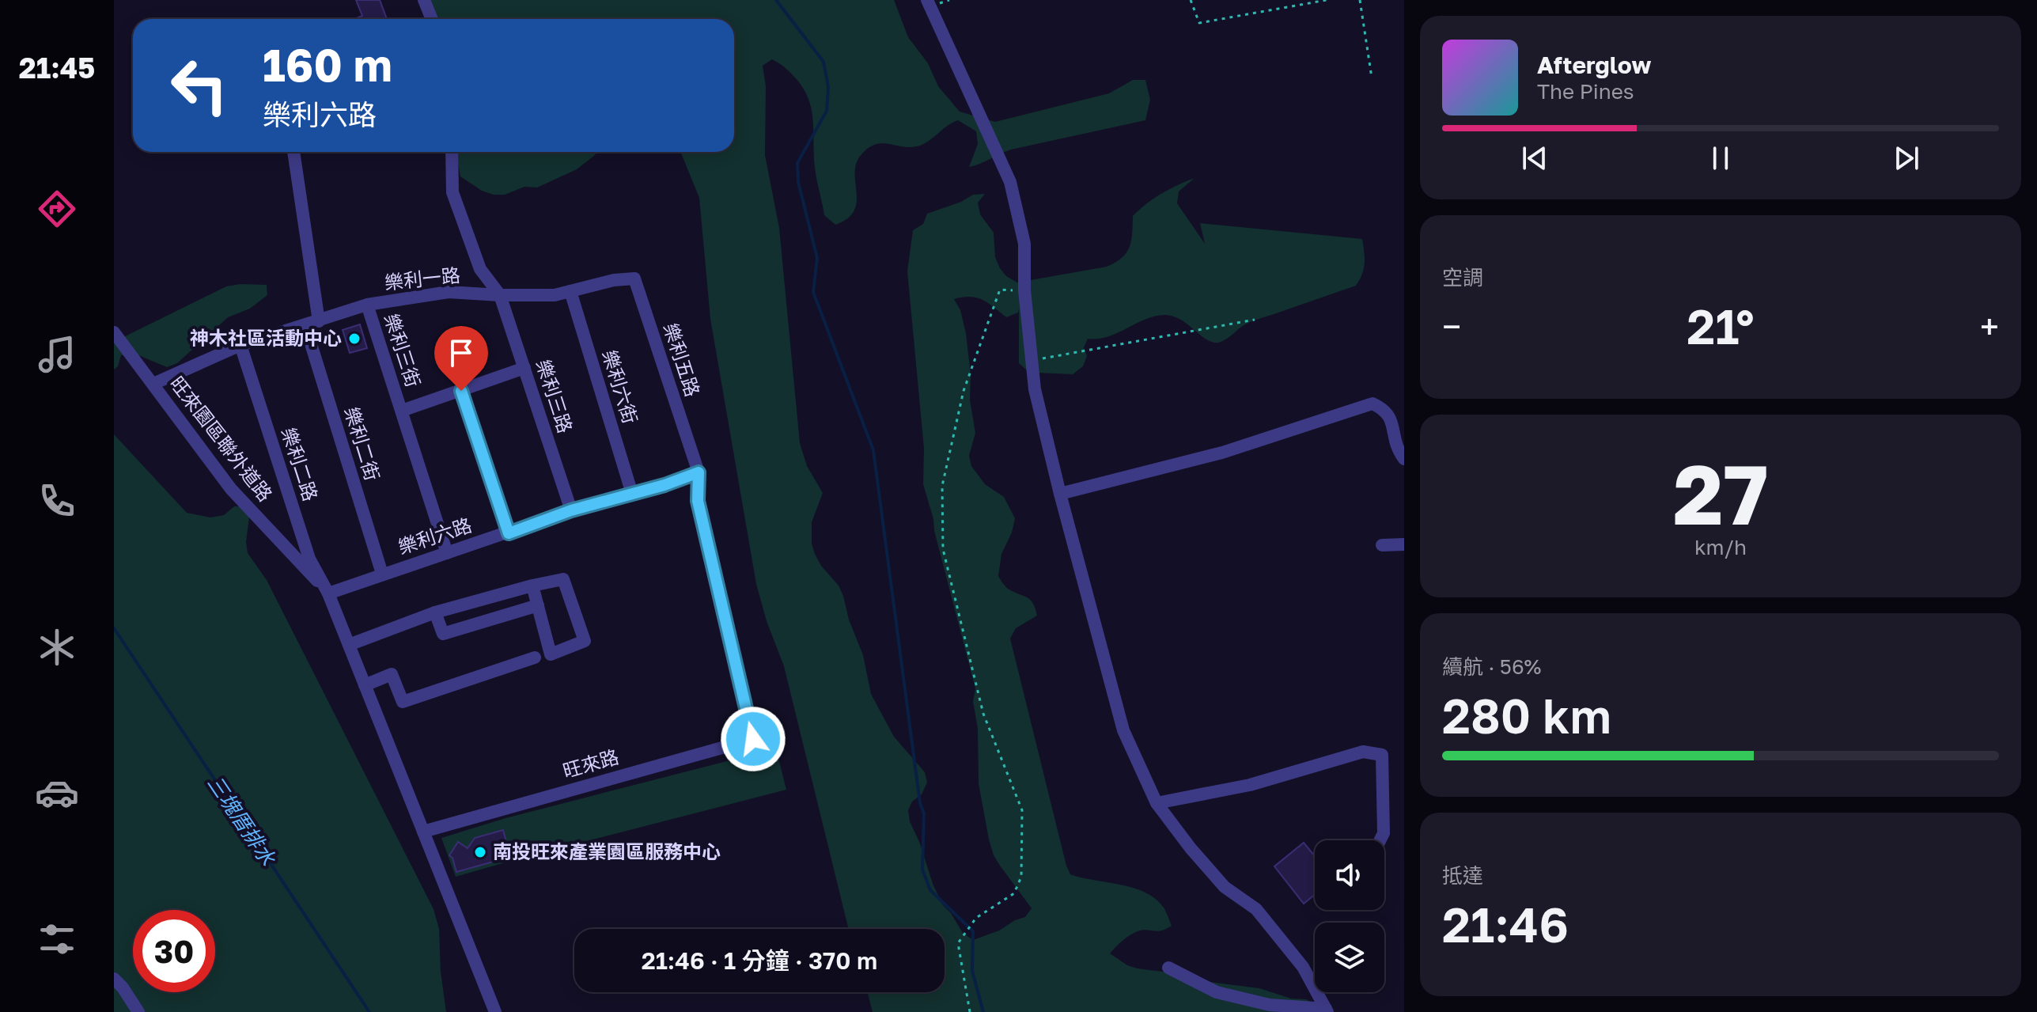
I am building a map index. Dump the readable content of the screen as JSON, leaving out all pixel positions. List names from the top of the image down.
{
  "streets": {
    "street": [
      "樂利一路",
      "樂利三街",
      "樂利五路",
      "樂利六街",
      "樂利三路",
      "旺來園區聯外道路",
      "樂利二街",
      "樂利二路",
      "樂利六路",
      "旺來路"
    ]
  },
  "crossings": [
    ["樂利一路", "樂利三街"],
    ["樂利一路", "樂利五路"],
    ["樂利一路", "樂利六街"],
    ["樂利一路", "樂利三路"],
    ["樂利一路", "旺來園區聯外道路"],
    ["樂利一路", "樂利二街"],
    ["樂利一路", "樂利二路"],
    ["樂利三街", "樂利六路"],
    ["樂利五路", "樂利六路"],
    ["樂利五路", "旺來路"],
    ["樂利六街", "樂利六路"],
    ["樂利三路", "樂利六路"],
    ["旺來園區聯外道路", "樂利二路"],
    ["旺來園區聯外道路", "樂利六路"],
    ["樂利二街", "樂利六路"],
    ["樂利二路", "樂利六路"],
    ["樂利六路", "旺來路"]
  ],
  "water": ["三塊厝排水"],
  "places": ["神木社區活動中心", "南投旺來產業園區服務中心"],
  "page": {
    "tabs": "21:45",
    "turn": ["160 m", "樂利六路"],
    "song": ["Afterglow", "The Pines"],
    "tile": [
      "空調",
      ["27", "km/h"],
      ["續航 · 56%", "280 km"],
      ["抵達", "21:46"]
    ],
    "heat": ["−", "21°", "+"],
    "limit": "30",
    "trip": "21:46 · 1 分鐘 · 370 m"
  }
}
